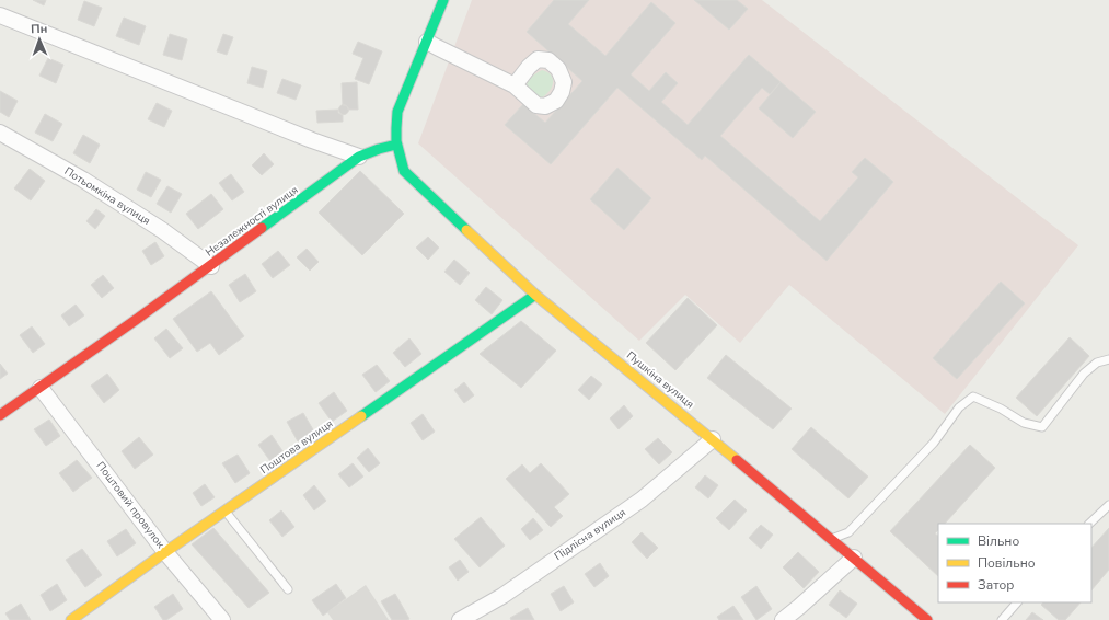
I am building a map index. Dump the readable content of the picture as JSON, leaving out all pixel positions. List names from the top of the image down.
{
  "streets": {
    "street": [
      "Потьомкіна вулиця",
      "Незалежності вулиця",
      "Пушкіна вулиця",
      "Поштова вулиця",
      "Поштовий провулок",
      "Підлісна вулиця"
    ]
  },
  "crossings": [
    ["Потьомкіна вулиця", "Незалежності вулиця"],
    ["Незалежності вулиця", "Пушкіна вулиця"],
    ["Незалежності вулиця", "Поштовий провулок"],
    ["Пушкіна вулиця", "Поштова вулиця"],
    ["Пушкіна вулиця", "Підлісна вулиця"],
    ["Поштова вулиця", "Поштовий провулок"]
  ],
  "legend": ["Вільно", "Повільно", "Затор"],
  "north": "top"
}
